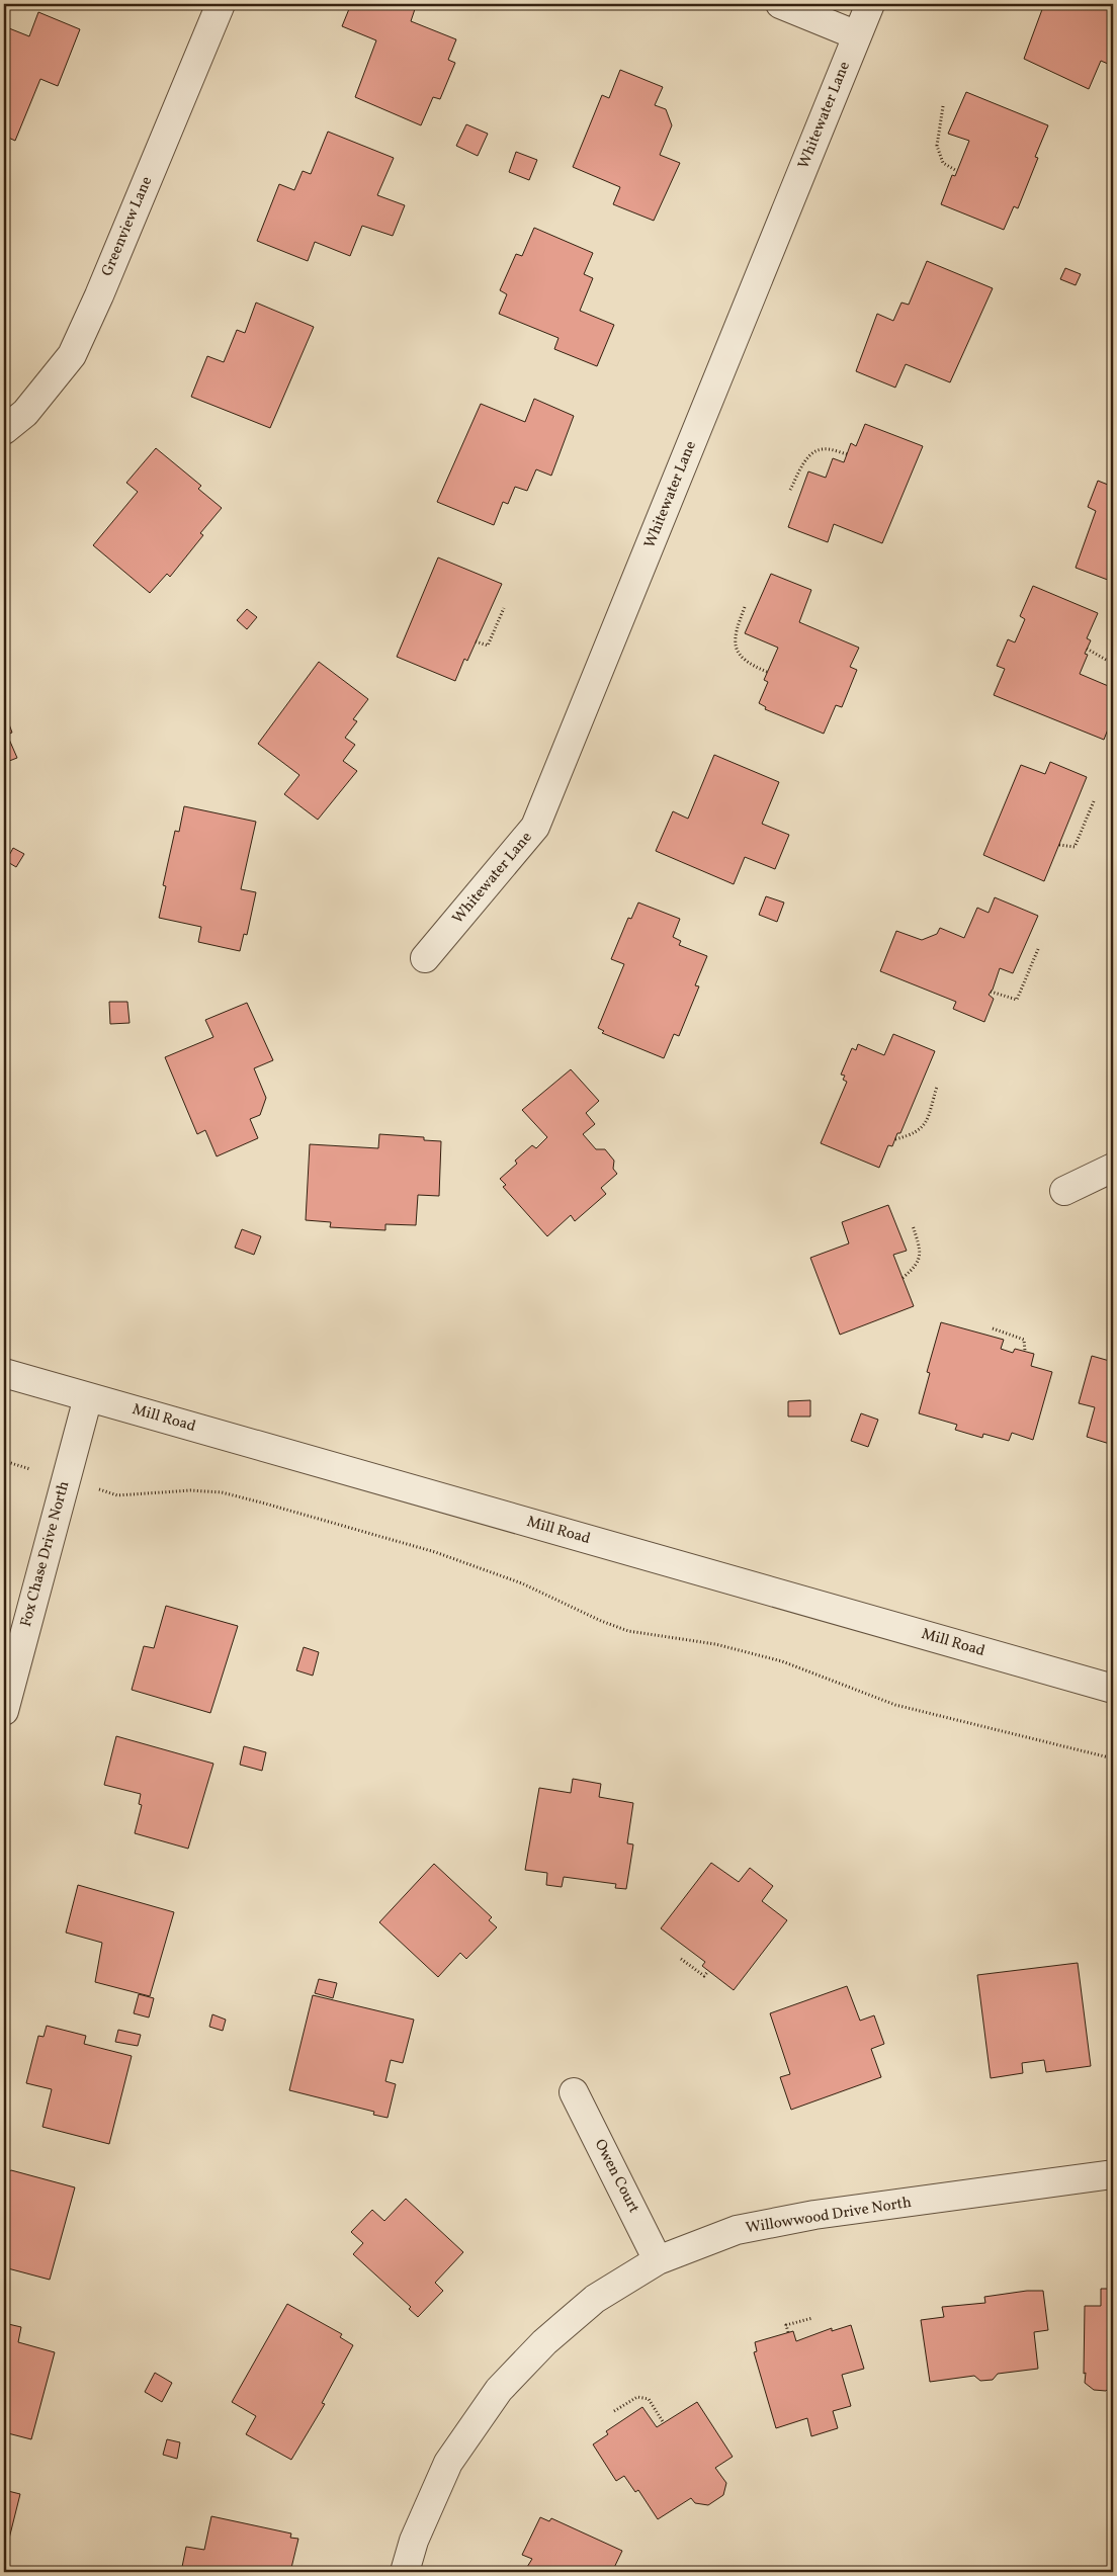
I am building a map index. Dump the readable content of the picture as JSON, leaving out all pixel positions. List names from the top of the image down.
{
  "streets": {
    "street": [
      "Whitewater Lane",
      "Greenview Lane",
      "Mill Road",
      "Fox Chase Drive North",
      "Owen Court",
      "Willowwood Drive North"
    ]
  },
  "crossings": [
    ["Mill Road", "Fox Chase Drive North"],
    ["Owen Court", "Willowwood Drive North"]
  ]
}
